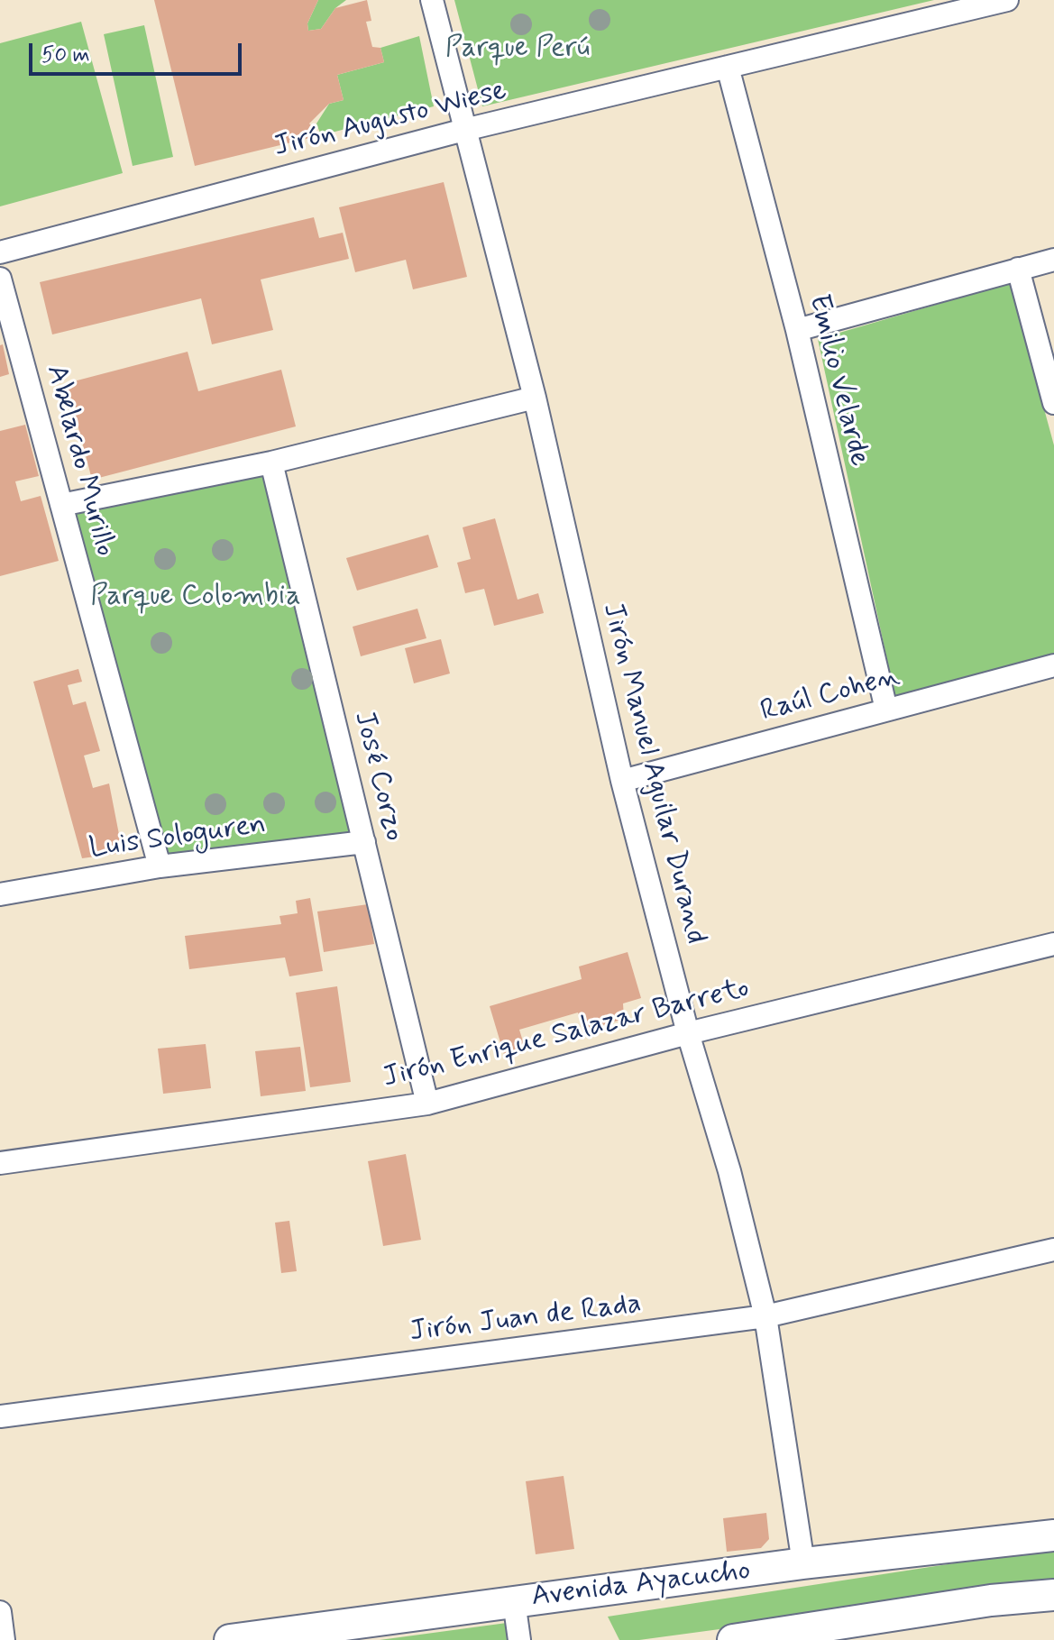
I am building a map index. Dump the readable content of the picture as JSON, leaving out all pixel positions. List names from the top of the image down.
{
  "streets": {
    "main road": ["Avenida Ayacucho"],
    "street": [
      "Jirón Augusto Wiese",
      "Emilio Velarde",
      "Abelardo Murillo",
      "Raúl Cohen",
      "Jirón Manuel Aguilar Durand",
      "José Corzo",
      "Luis Sologuren",
      "Jirón Enrique Salazar Barreto",
      "Jirón Juan de Rada"
    ]
  },
  "crossings": [
    ["Jirón Augusto Wiese", "Emilio Velarde"],
    ["Jirón Augusto Wiese", "Jirón Manuel Aguilar Durand"],
    ["Emilio Velarde", "Raúl Cohen"],
    ["Abelardo Murillo", "Luis Sologuren"],
    ["Raúl Cohen", "Jirón Manuel Aguilar Durand"],
    ["Jirón Manuel Aguilar Durand", "Jirón Enrique Salazar Barreto"],
    ["Jirón Manuel Aguilar Durand", "Jirón Juan de Rada"],
    ["Jirón Manuel Aguilar Durand", "Avenida Ayacucho"],
    ["José Corzo", "Luis Sologuren"],
    ["José Corzo", "Jirón Enrique Salazar Barreto"]
  ],
  "parks": ["Parque Perú", "Parque Colombia"],
  "scale_bar": "50 m"
}
